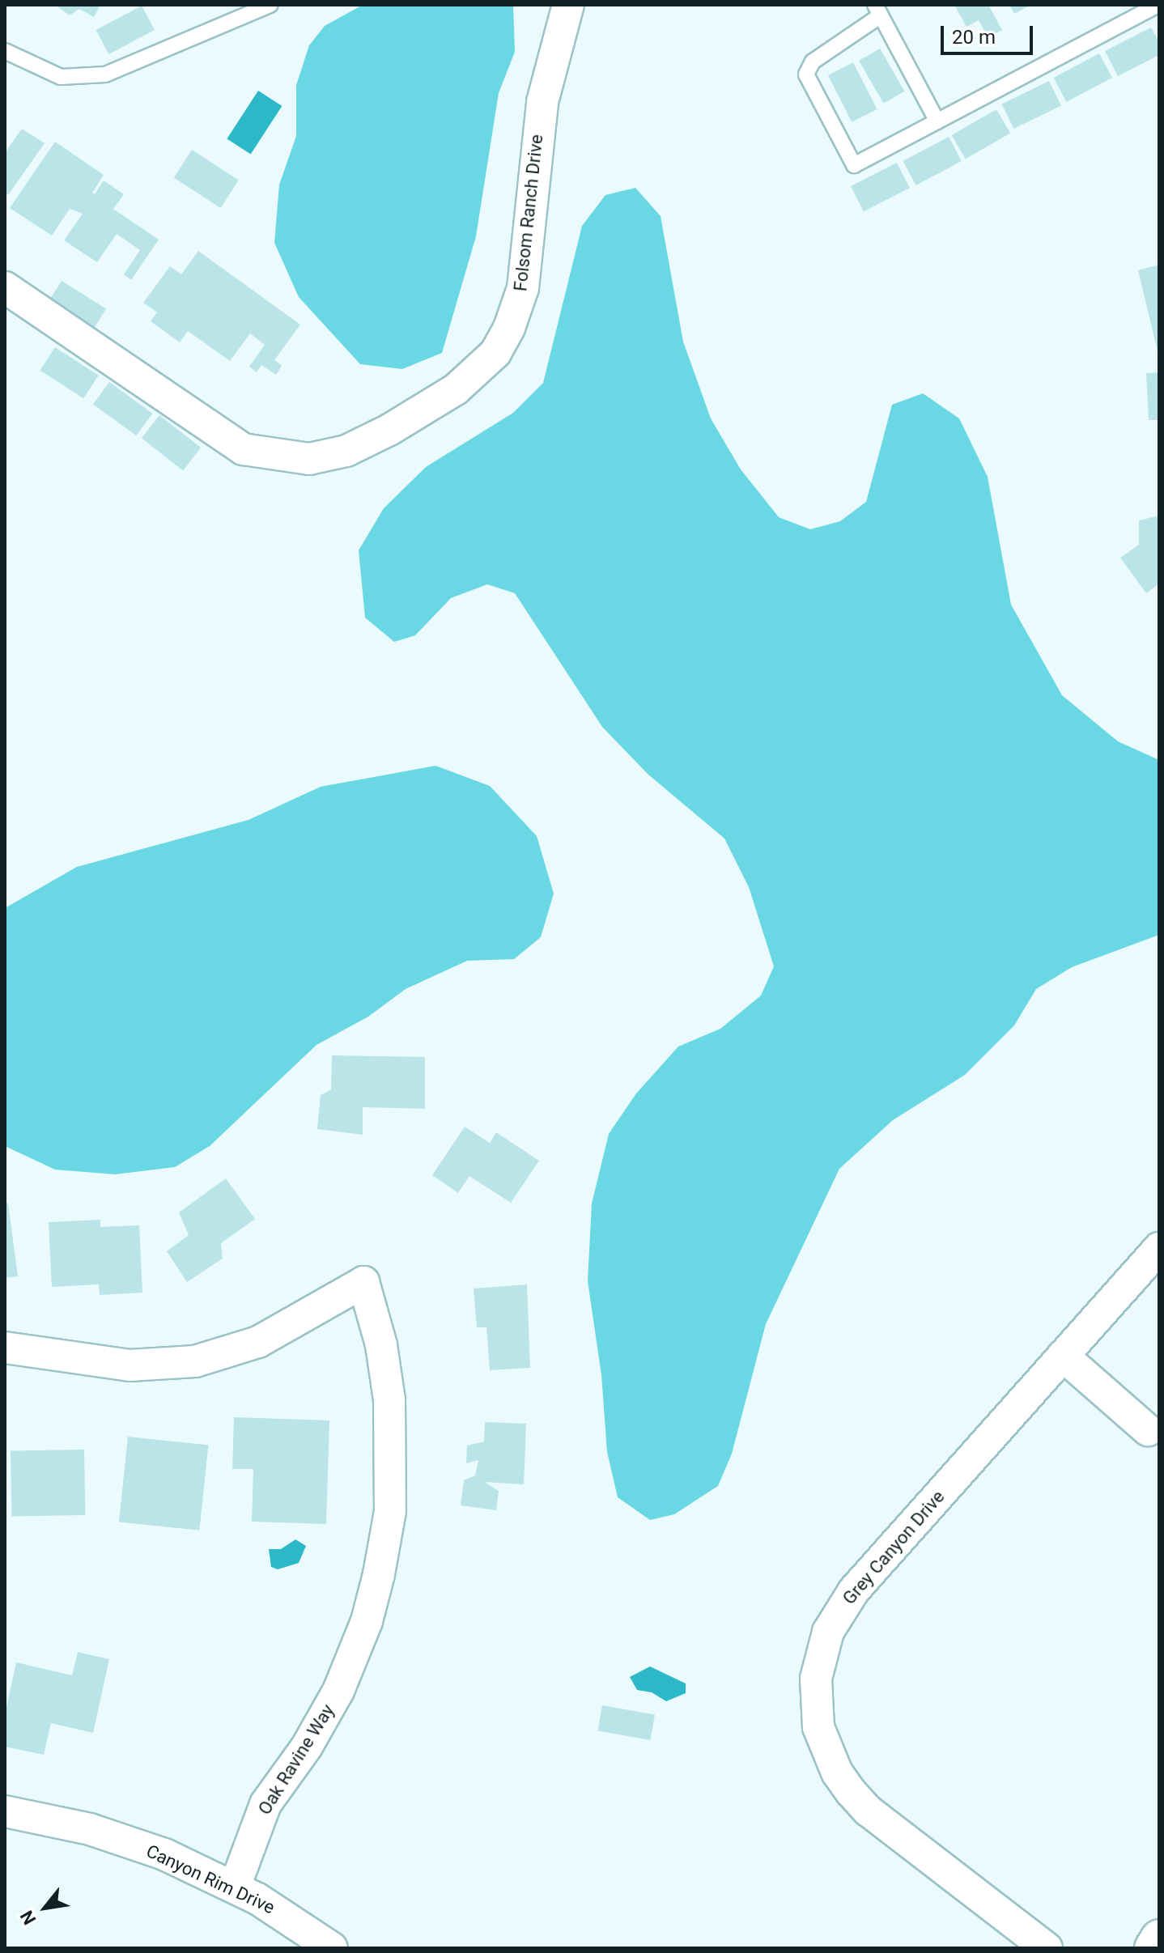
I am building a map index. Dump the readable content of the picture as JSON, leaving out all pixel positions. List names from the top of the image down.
{
  "streets": {
    "street": [
      "Folsom Ranch Drive",
      "Grey Canyon Drive",
      "Oak Ravine Way",
      "Canyon Rim Drive"
    ]
  },
  "crossings": [
    ["Oak Ravine Way", "Canyon Rim Drive"]
  ],
  "scale_bar": "20 m",
  "north": "bottom left"
}
